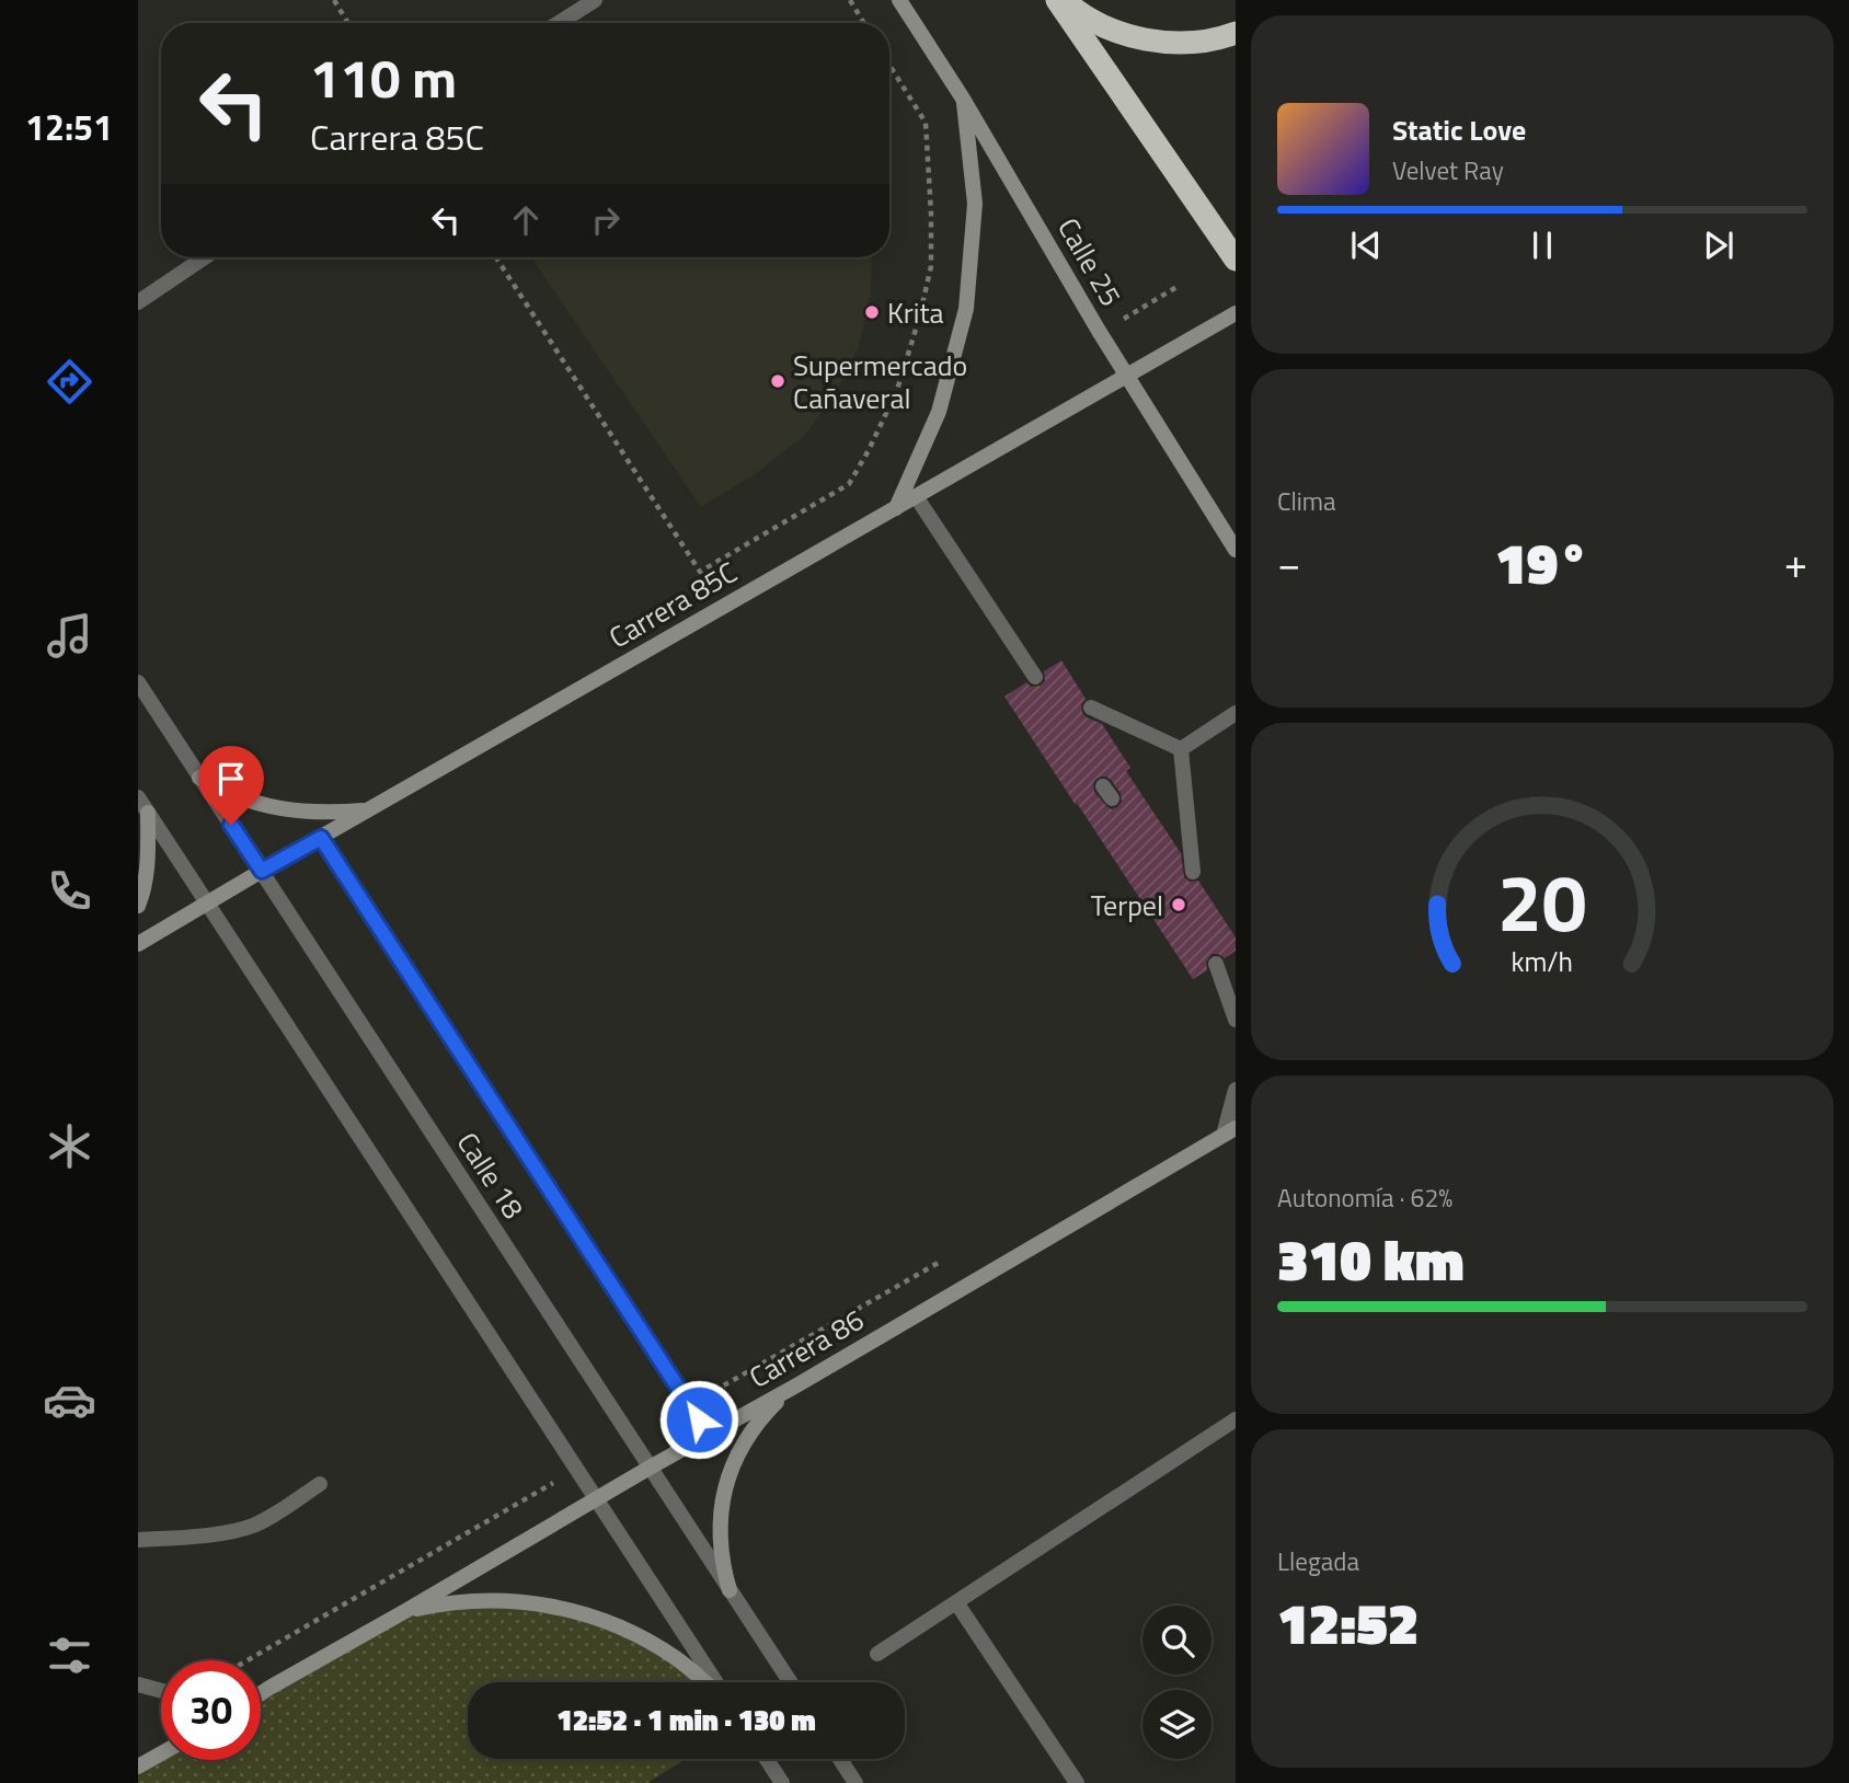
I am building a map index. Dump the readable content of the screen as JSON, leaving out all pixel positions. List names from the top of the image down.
{
  "streets": {
    "street": [
      "Calle 25",
      "Carrera 85C",
      "Calle 18",
      "Carrera 86"
    ]
  },
  "crossings": [
    ["Calle 25", "Carrera 85C"],
    ["Carrera 85C", "Calle 18"],
    ["Calle 18", "Carrera 86"]
  ],
  "places": ["Krita", "Supermercado Cañaveral", "Terpel"],
  "page": {
    "tabs": "12:51",
    "turn": ["110 m", "Carrera 85C"],
    "song": ["Static Love", "Velvet Ray"],
    "tile": [
      "Clima",
      ["Autonomía · 62%", "310 km"],
      ["Llegada", "12:52"]
    ],
    "heat": ["−", "19°", "+"],
    "limit": "30",
    "trip": "12:52 · 1 min · 130 m",
    "gauge": ["20", "km/h"]
  }
}
